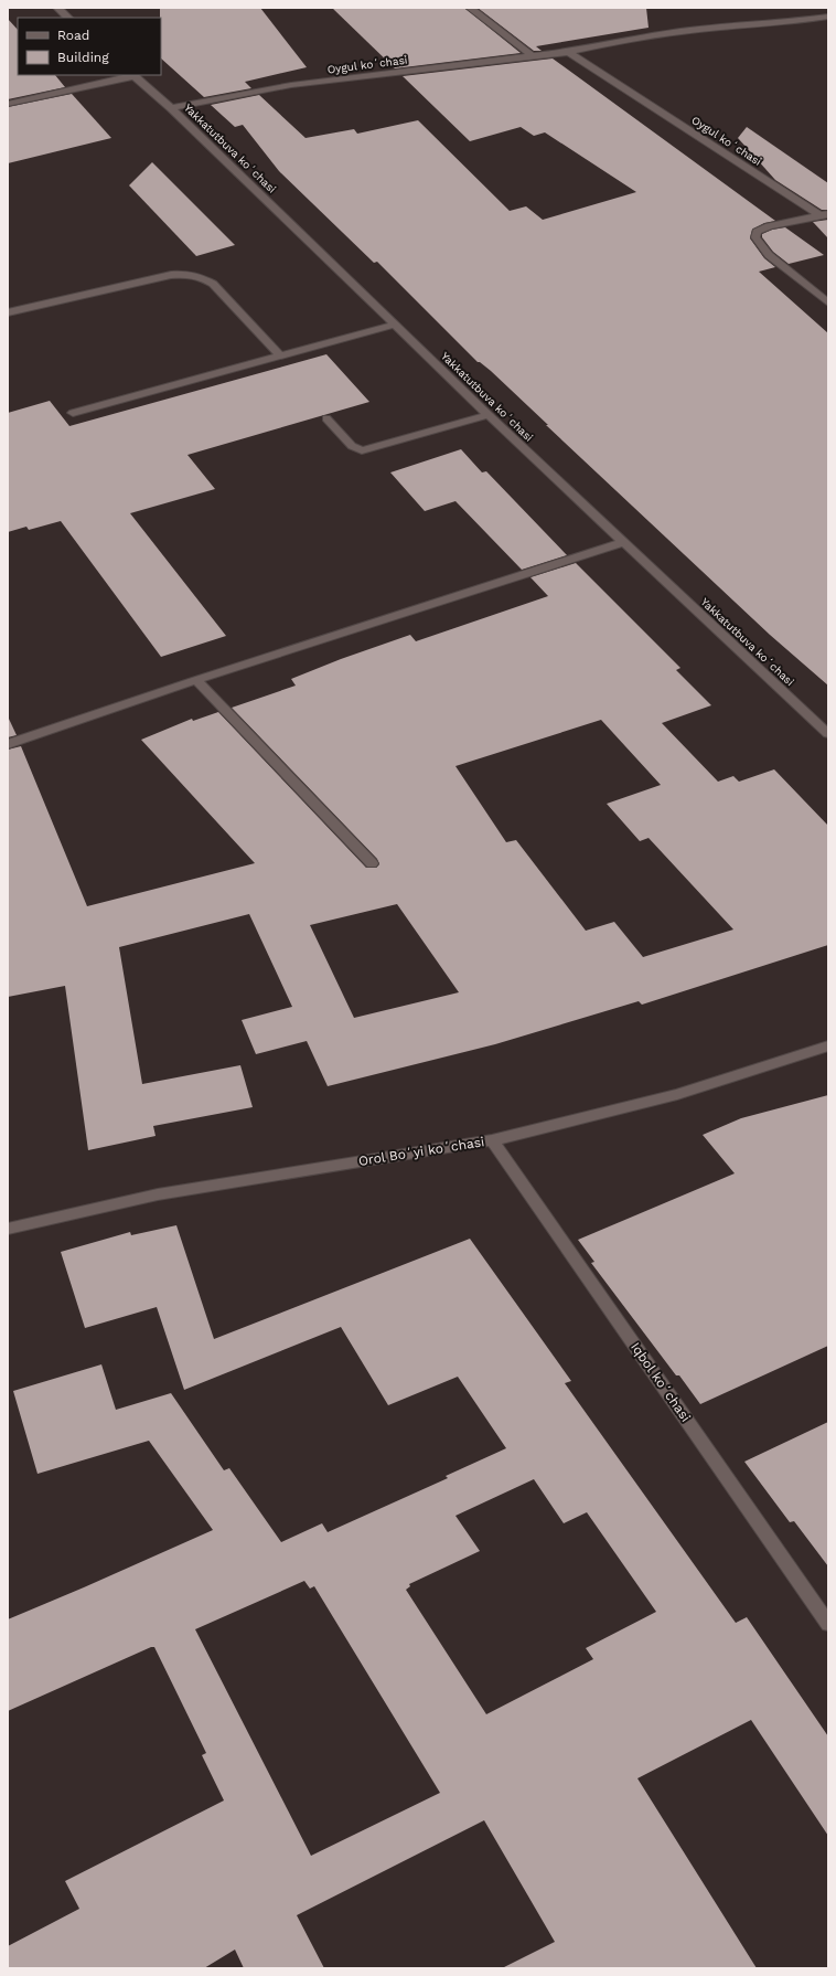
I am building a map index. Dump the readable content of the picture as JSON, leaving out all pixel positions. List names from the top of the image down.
{
  "streets": {
    "street": [
      "Oygul koʻchasi",
      "Yakkatutbuva koʻchasi",
      "Orol Boʻyi koʻchasi",
      "Iqbol koʻchasi"
    ]
  },
  "crossings": [
    ["Oygul koʻchasi", "Yakkatutbuva koʻchasi"],
    ["Orol Boʻyi koʻchasi", "Iqbol koʻchasi"]
  ],
  "legend": ["Road", "Building"]
}
